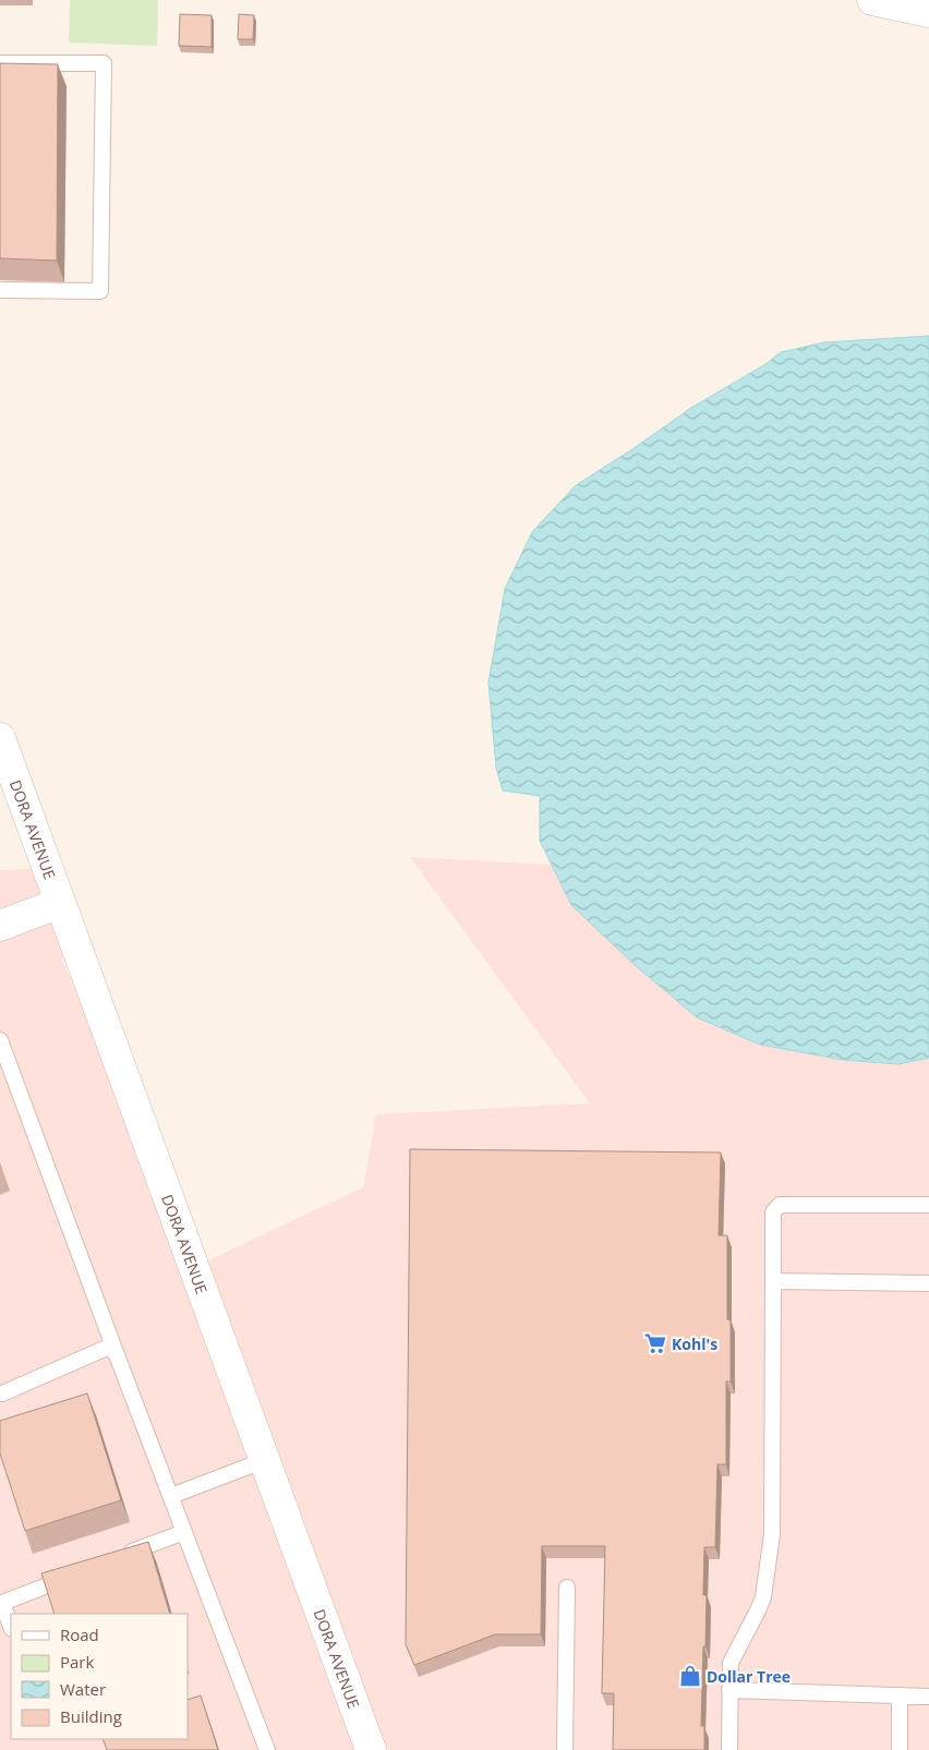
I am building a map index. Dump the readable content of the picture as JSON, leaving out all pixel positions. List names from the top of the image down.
{
  "streets": {
    "street": ["DORA AVENUE"]
  },
  "places": {
    "supermarket": ["Kohl's"],
    "shop": ["Dollar Tree"]
  },
  "legend": [
    "Road",
    "Park",
    "Water",
    "Building"
  ]
}
